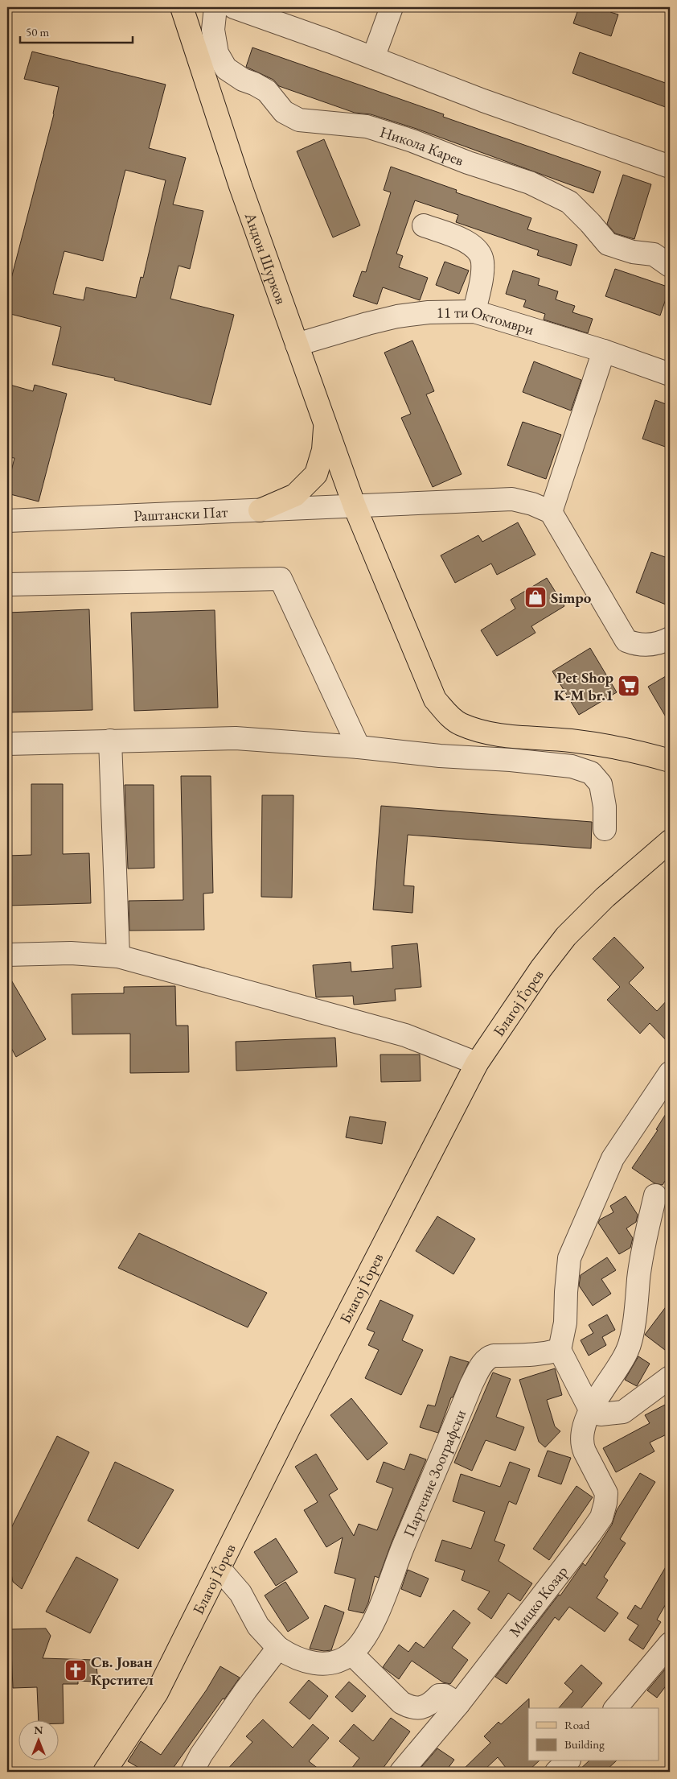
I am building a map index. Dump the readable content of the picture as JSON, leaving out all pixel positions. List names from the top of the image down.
{
  "streets": {
    "main road": ["Андон Шурков", "Благој Ѓорев"],
    "street": [
      "Никола Карев",
      "11 ти Октомври",
      "Раштански Пат",
      "Партение Зоографски",
      "Мицко Козар"
    ]
  },
  "crossings": [
    ["Андон Шурков", "11 ти Октомври"],
    ["Андон Шурков", "Раштански Пат"],
    ["Благој Ѓорев", "Партение Зоографски"]
  ],
  "places": {
    "shop": ["Simpo"],
    "supermarket": ["Pet Shop K-M br.1"],
    "church": ["Св. Јован Крстител"]
  },
  "legend": ["Road", "Building"],
  "scale_bar": "50 m",
  "north": "top"
}
